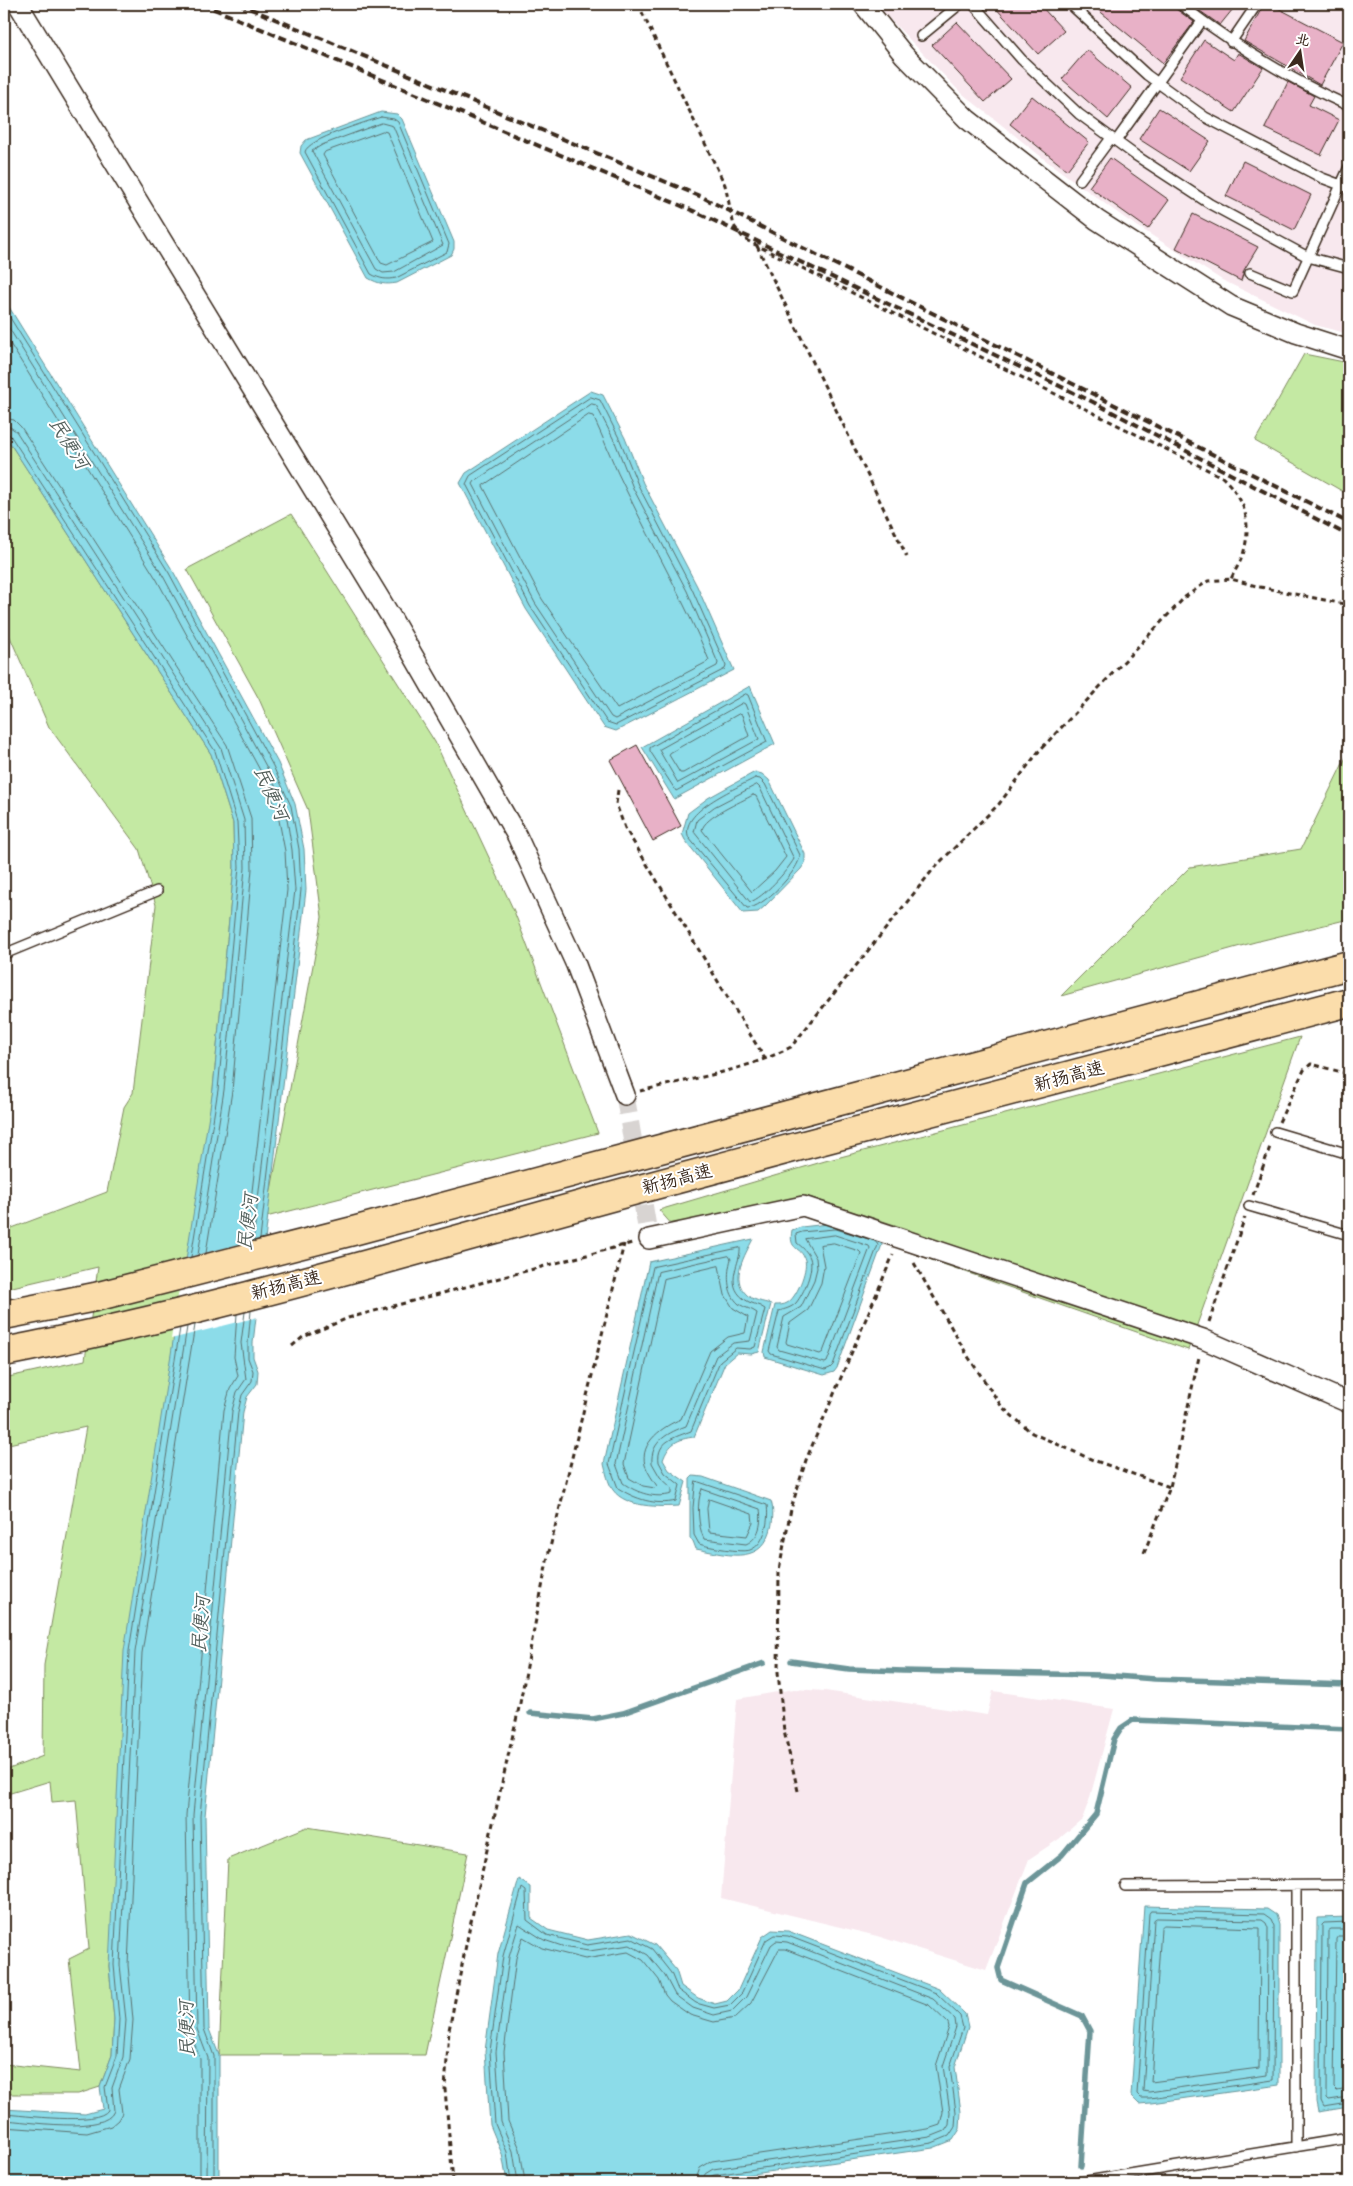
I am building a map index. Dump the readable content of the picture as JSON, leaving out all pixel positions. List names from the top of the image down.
{
  "streets": {
    "highway": ["新扬高速"]
  },
  "water": ["民便河"],
  "north": "top"
}
